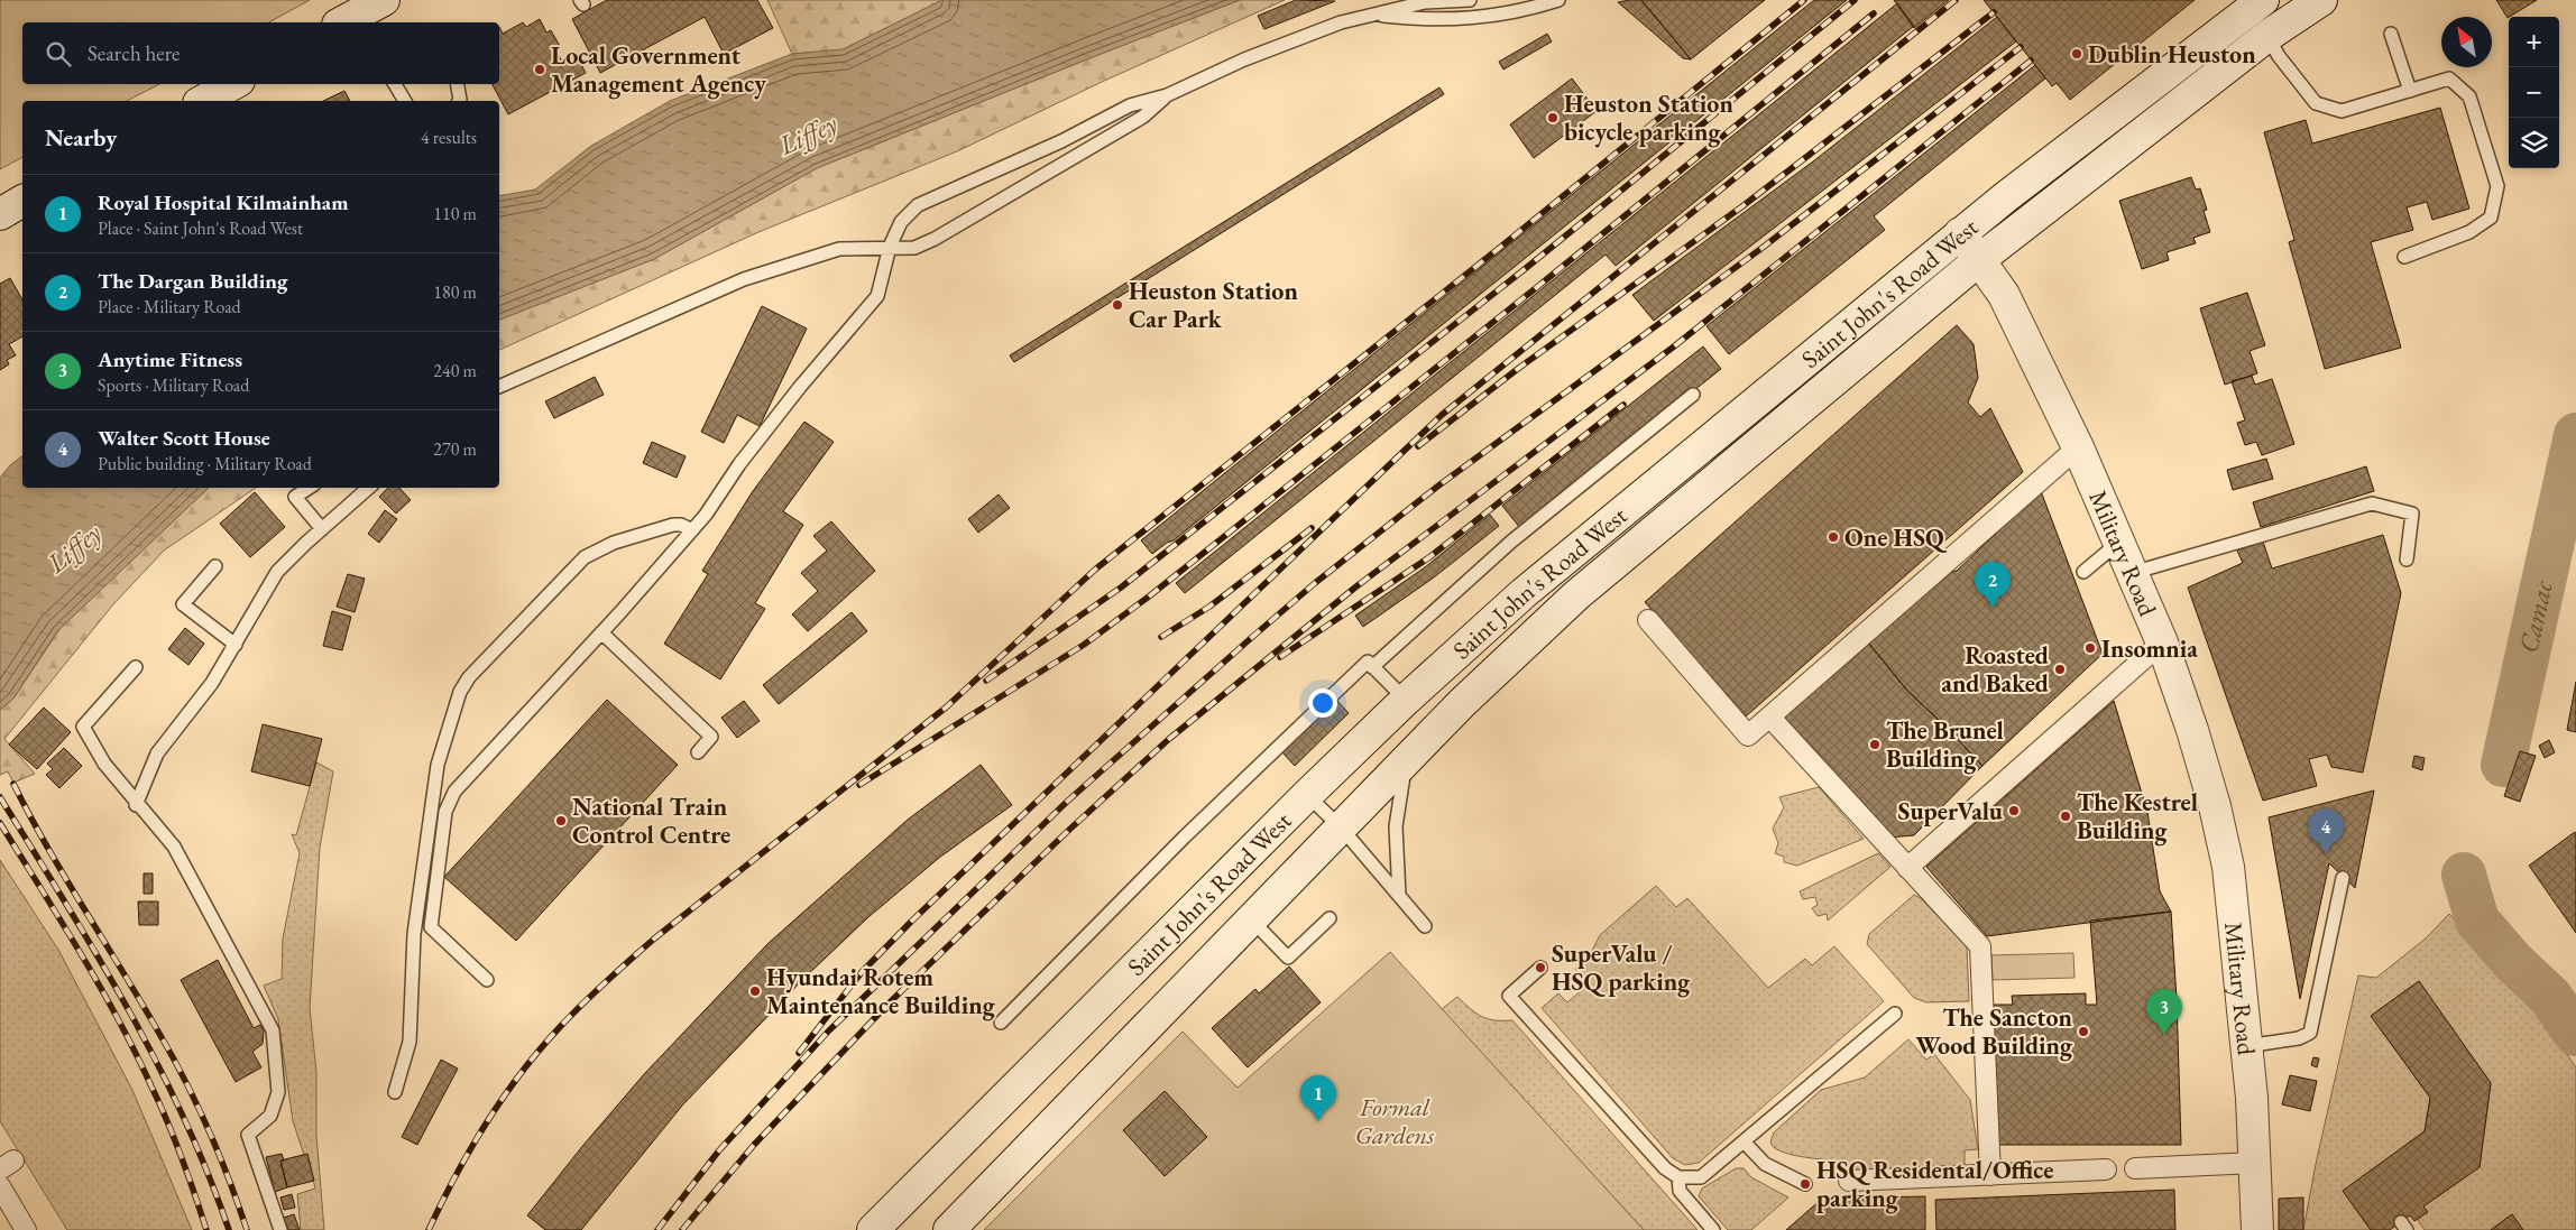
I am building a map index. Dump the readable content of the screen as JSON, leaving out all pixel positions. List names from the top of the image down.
{
  "streets": {
    "main road": ["Saint John's Road West", "Military Road"]
  },
  "crossings": [
    ["Saint John's Road West", "Military Road"]
  ],
  "water": ["Liffey", "Camac"],
  "parks": ["Formal Gardens"],
  "places": [
    "Dublin Heuston",
    "Local Government Management Agency",
    "Heuston Station bicycle parking",
    "Heuston Station Car Park",
    "One HSQ",
    "Insomnia",
    "Roasted and Baked",
    "The Brunel Building",
    "SuperValu",
    "The Kestrel Building",
    "National Train Control Centre",
    "SuperValu / HSQ parking",
    "Hyundai Rotem Maintenance Building",
    "The Sancton Wood Building",
    "HSQ Residental/Office parking"
  ],
  "north": "top left",
  "page": {
    "map_buttons": ["+", "−"],
    "search": "Search here",
    "heading": ["Nearby", "4 results"],
    "list": [
      {
        "mark": "1",
        "name": "Royal Hospital Kilmainham",
        "note": "Place · Saint John's Road West",
        "value": "110 m"
      },
      {
        "mark": "2",
        "name": "The Dargan Building",
        "note": "Place · Military Road",
        "value": "180 m"
      },
      {
        "mark": "3",
        "name": "Anytime Fitness",
        "note": "Sports · Military Road",
        "value": "240 m"
      },
      {
        "mark": "4",
        "name": "Walter Scott House",
        "note": "Public building · Military Road",
        "value": "270 m"
      }
    ],
    "pins": [
      "2",
      "4",
      "3",
      "1"
    ]
  }
}
